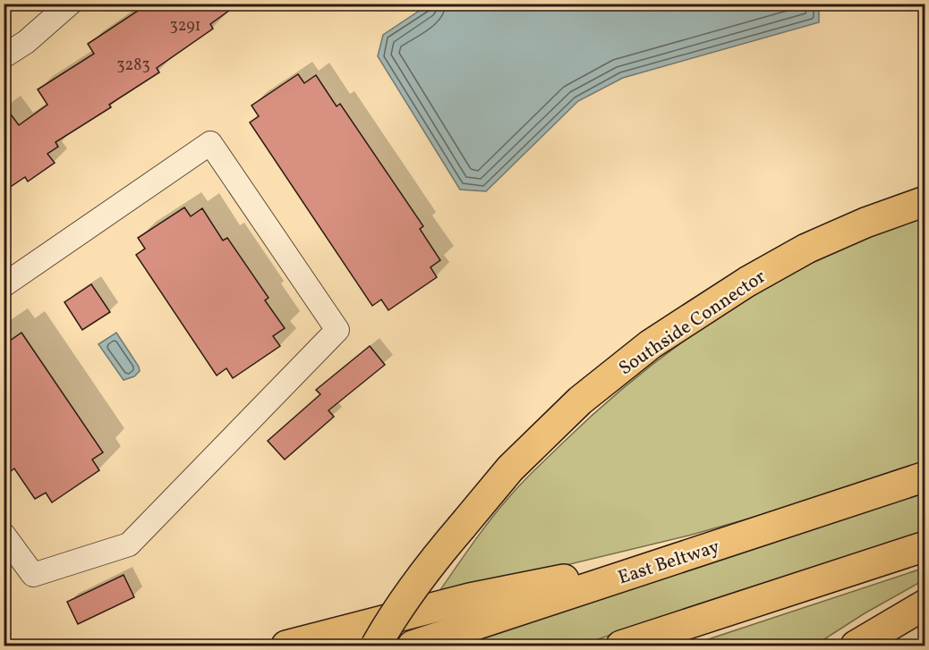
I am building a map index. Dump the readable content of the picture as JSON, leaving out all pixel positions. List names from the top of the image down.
{
  "streets": {
    "highway": ["Southside Connector", "East Beltway"]
  },
  "house_numbers": ["3291", "3283"]
}
